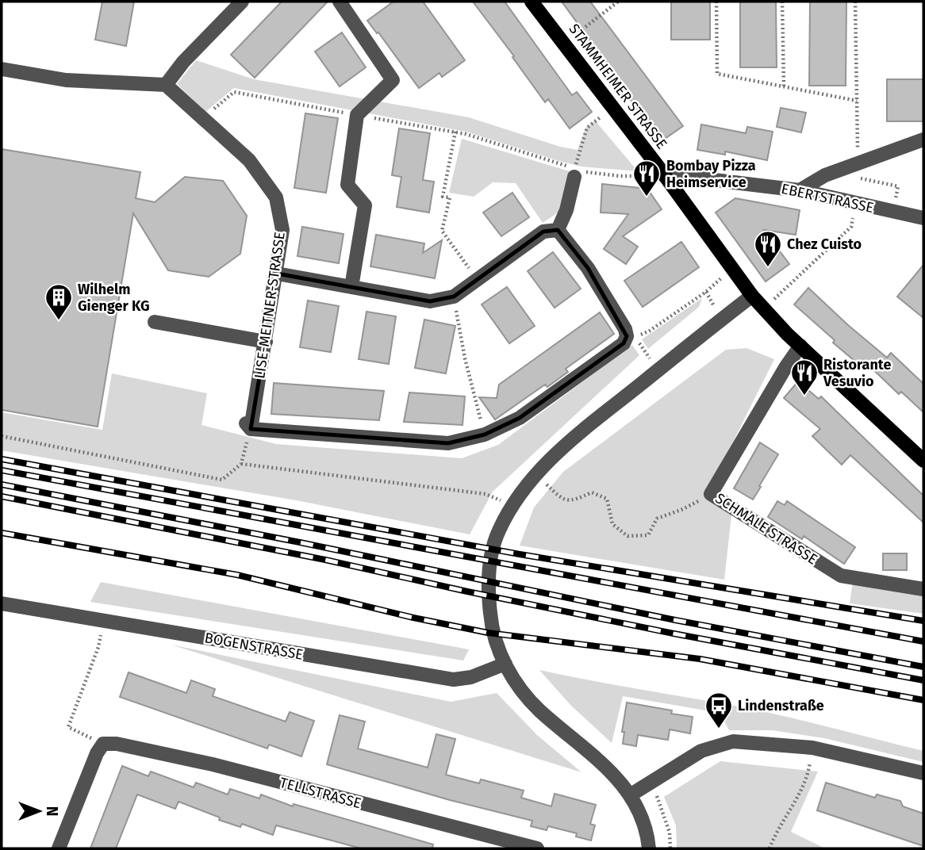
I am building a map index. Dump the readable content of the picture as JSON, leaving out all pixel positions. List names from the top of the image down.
{
  "streets": {
    "main road": ["STAMMHEIMER STRASSE"],
    "street": [
      "EBERTSTRASSE",
      "LISE-MEITNER-STRASSE",
      "SCHMALE STRASSE",
      "BOGENSTRASSE",
      "TELLSTRASSE"
    ]
  },
  "crossings": [
    ["STAMMHEIMER STRASSE", "EBERTSTRASSE"],
    ["STAMMHEIMER STRASSE", "SCHMALE STRASSE"]
  ],
  "places": {
    "restaurant": ["Bombay Pizza Heimservice", "Chez Cuisto", "Ristorante Vesuvio"],
    "building": ["Wilhelm Gienger KG"],
    "bus stop": ["Lindenstraße"]
  },
  "north": "right"
}
